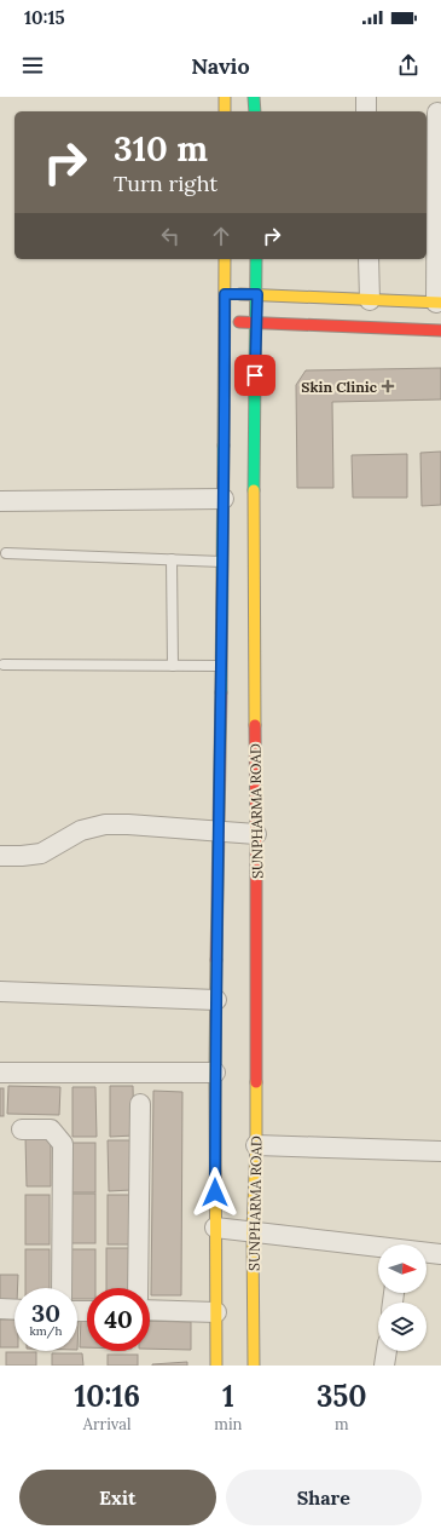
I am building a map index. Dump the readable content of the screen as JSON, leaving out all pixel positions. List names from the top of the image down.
{
  "streets": {
    "street": ["SUNPHARMA ROAD"]
  },
  "places": {
    "health": ["Skin Clinic"]
  },
  "north": "right",
  "page": {
    "status": "10:15",
    "header": "Navio",
    "turn": ["310 m", "Turn right"],
    "speed": "30 km/h",
    "limit": "40",
    "eta": [
      "10:16",
      "Arrival",
      "1",
      "min",
      "350",
      "m"
    ],
    "buttons": ["Exit", "Share"]
  }
}
